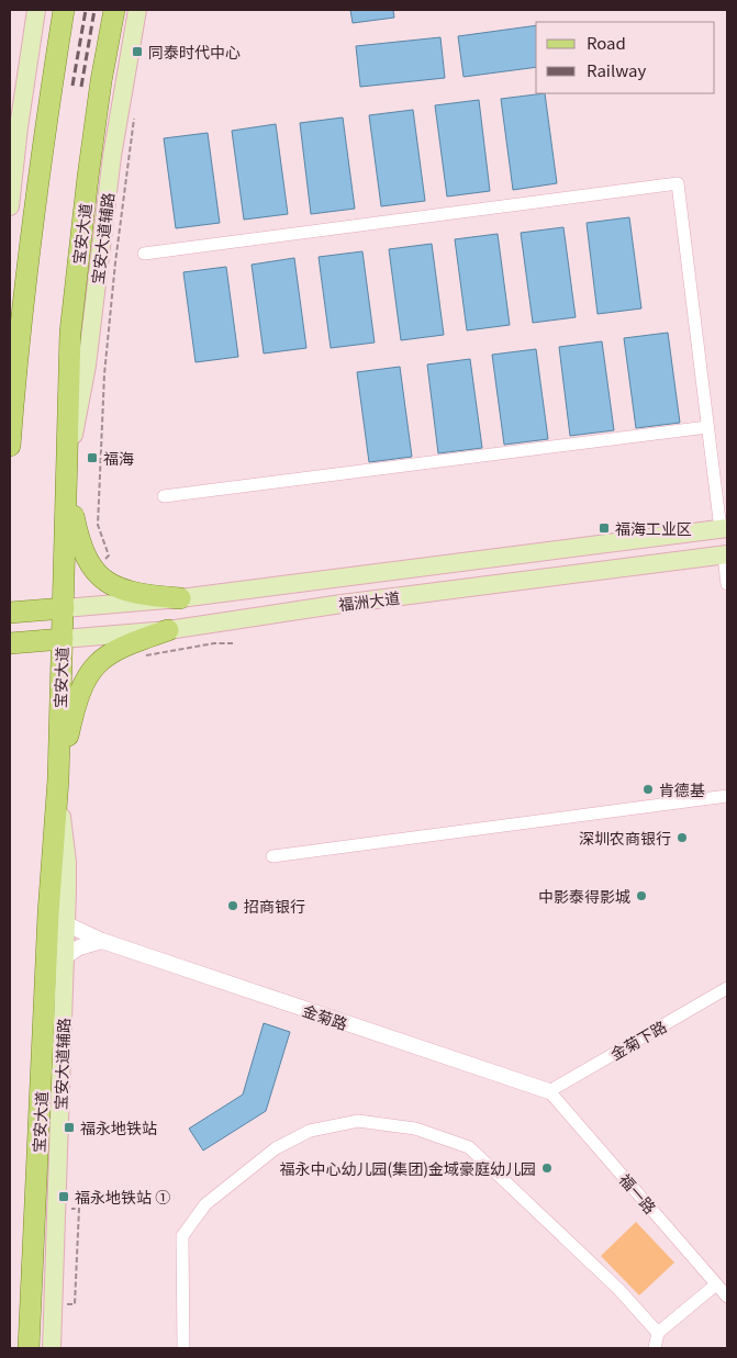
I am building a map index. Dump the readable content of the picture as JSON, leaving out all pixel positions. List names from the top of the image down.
{
  "streets": {
    "main road": ["宝安大道", "宝安大道辅路", "福洲大道"],
    "street": ["金菊路", "金菊下路", "福一路"]
  },
  "crossings": [
    ["宝安大道", "宝安大道辅路"],
    ["宝安大道", "福洲大道"],
    ["宝安大道辅路", "金菊路"],
    ["金菊路", "金菊下路"],
    ["金菊路", "福一路"],
    ["金菊下路", "福一路"]
  ],
  "places": {
    "transit": [
      "同泰时代中心",
      "福海",
      "福海工业区",
      "福永地铁站",
      "福永地铁站 ①"
    ],
    "other": [
      "肯德基",
      "深圳农商银行",
      "中影泰得影城",
      "招商银行",
      "福永中心幼儿园(集团)金域豪庭幼儿园"
    ]
  },
  "legend": ["Road", "Railway"]
}
